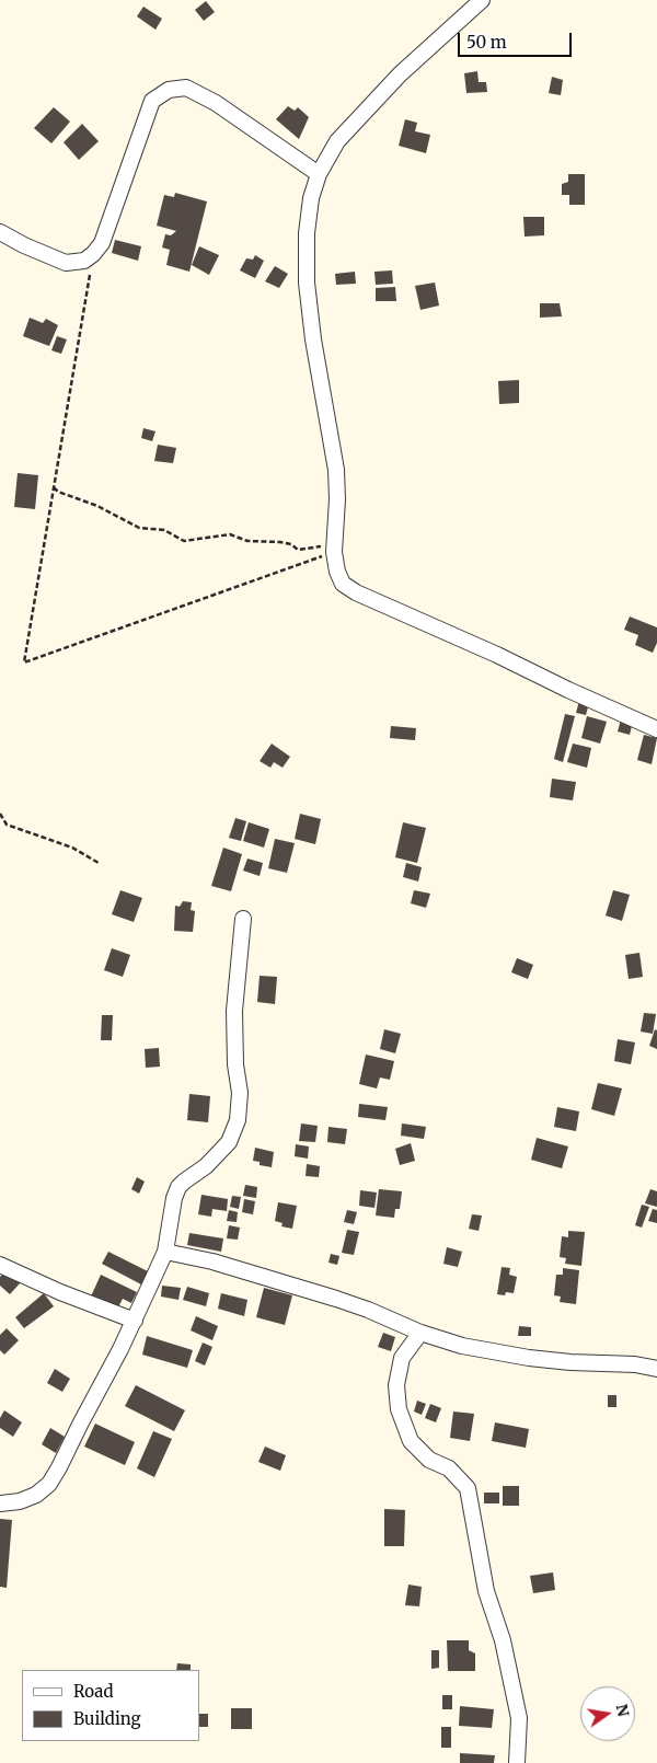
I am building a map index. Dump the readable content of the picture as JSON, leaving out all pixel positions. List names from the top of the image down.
{
  "legend": ["Road", "Building"],
  "scale_bar": "50 m",
  "north": "right"
}
